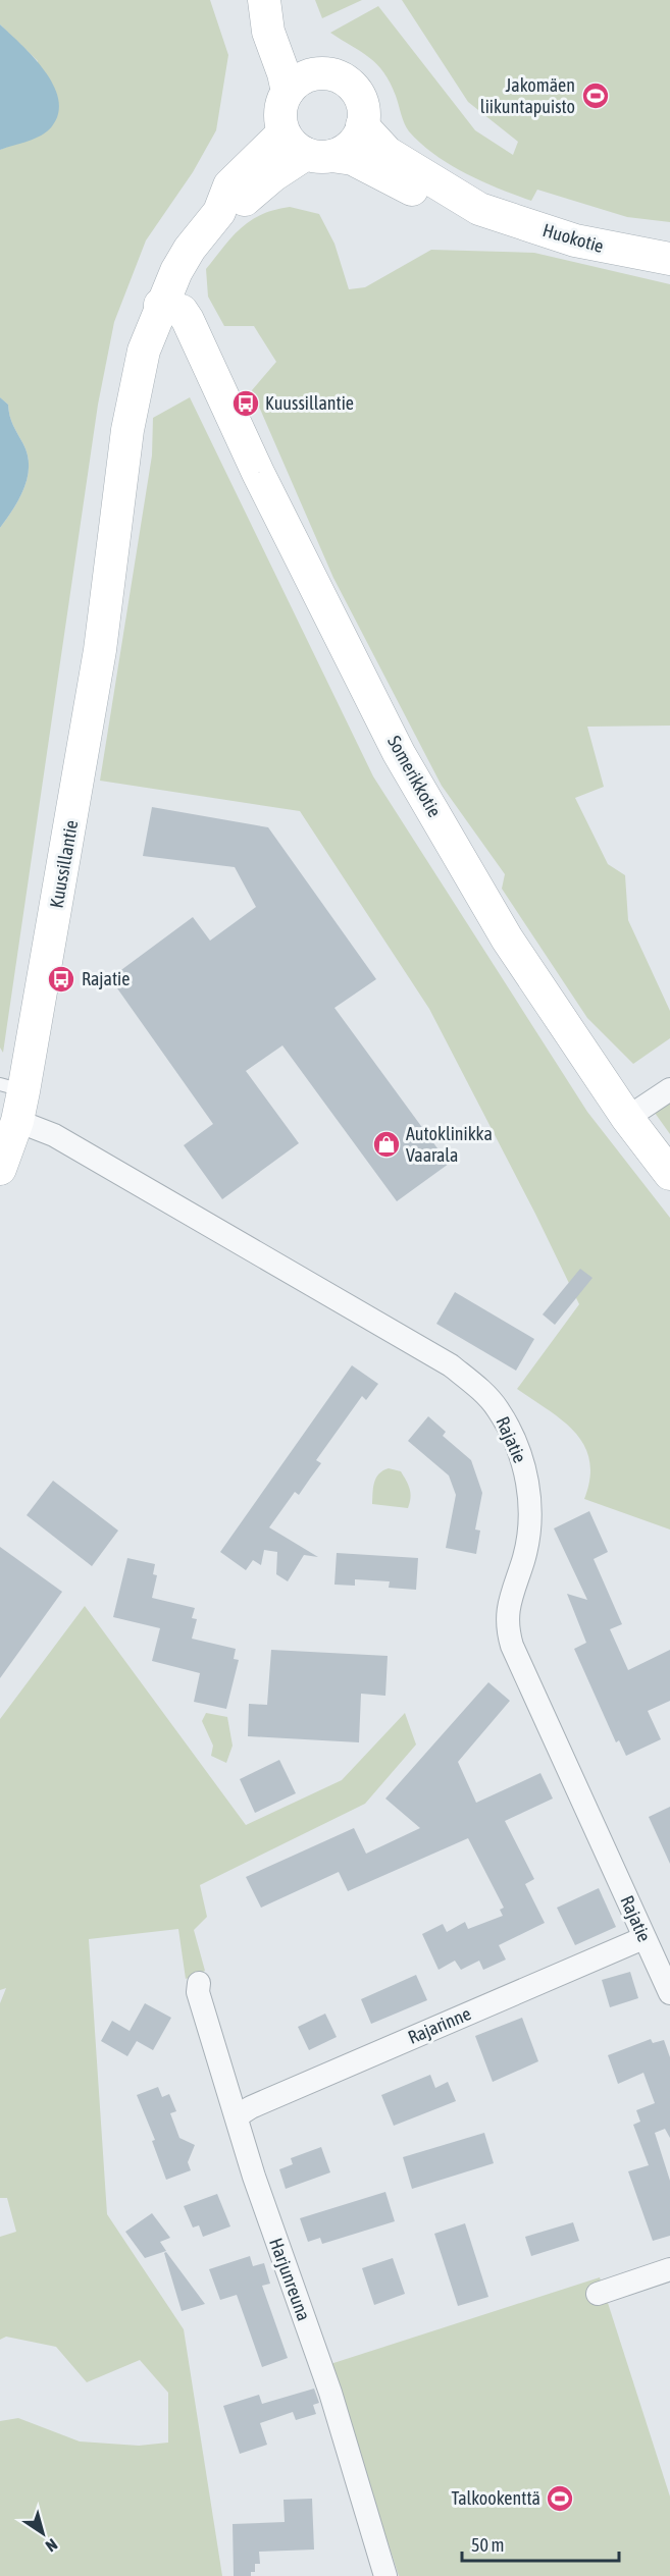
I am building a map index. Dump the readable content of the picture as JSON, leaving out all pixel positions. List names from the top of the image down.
{
  "streets": {
    "main road": ["Huokotie", "Somerikkotie", "Kuussillantie"],
    "street": ["Rajatie", "Rajarinne", "Harjunreuna"]
  },
  "crossings": [
    ["Somerikkotie", "Kuussillantie"],
    ["Kuussillantie", "Rajatie"],
    ["Rajatie", "Rajarinne"],
    ["Rajarinne", "Harjunreuna"]
  ],
  "places": {
    "sports": ["Jakomäen liikuntapuisto", "Talkookenttä"],
    "bus stop": ["Kuussillantie", "Rajatie"],
    "shop": ["Autoklinikka Vaarala"]
  },
  "scale_bar": "50 m",
  "north": "bottom right"
}
